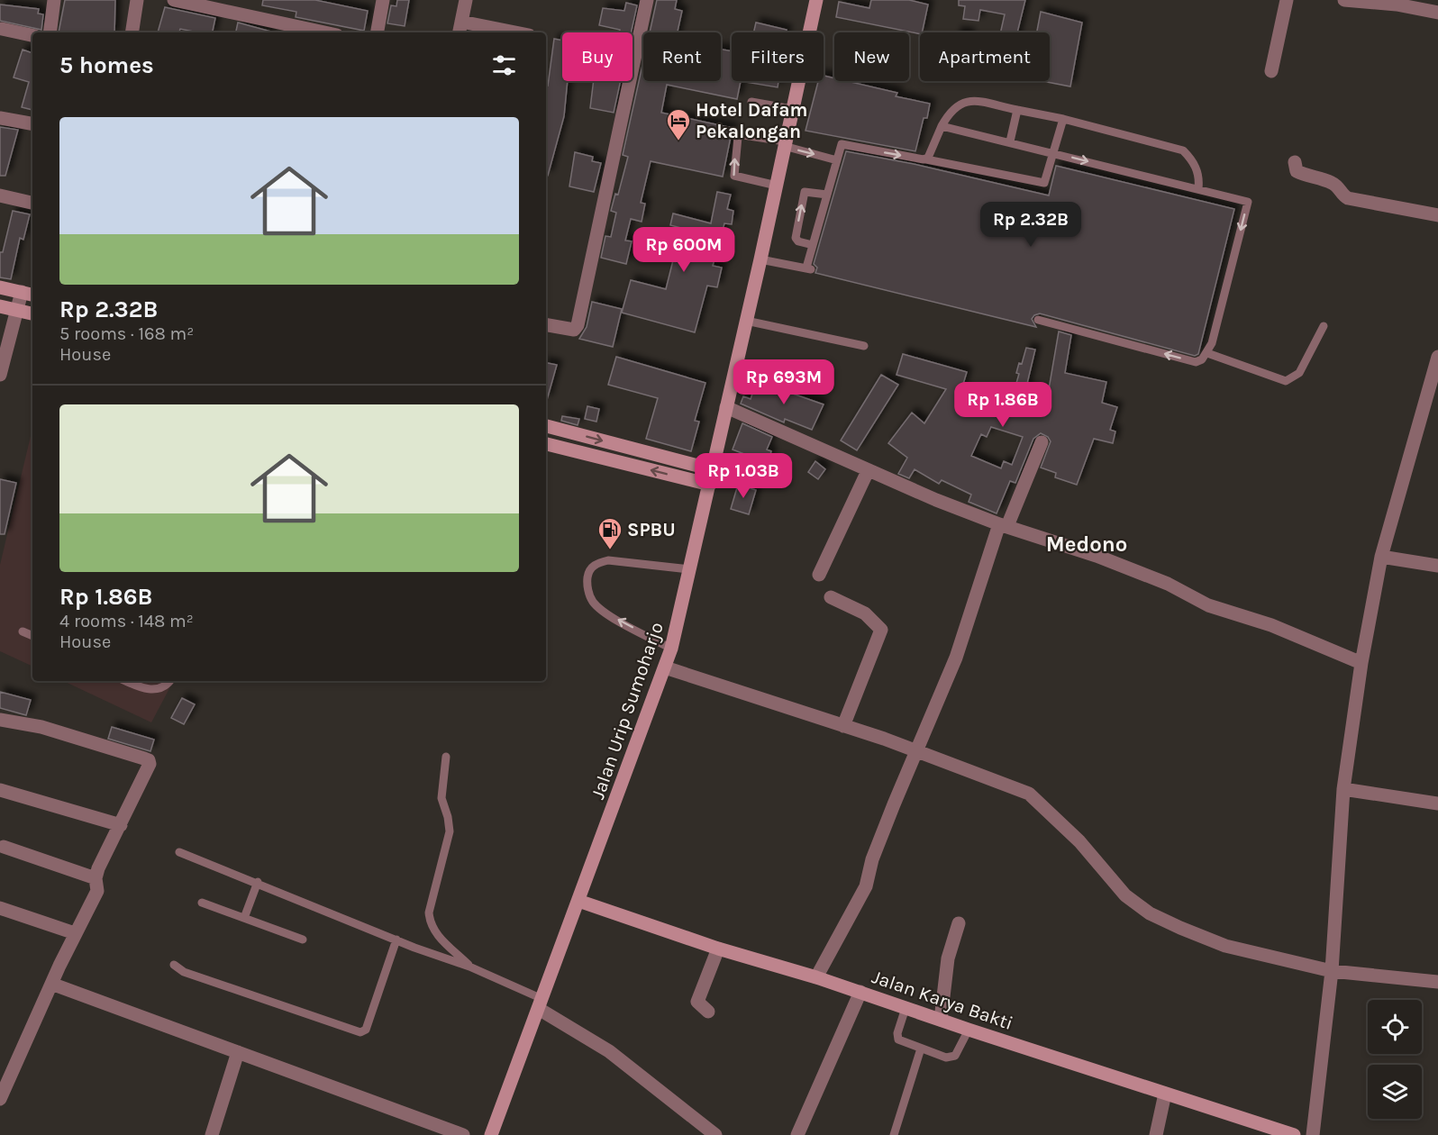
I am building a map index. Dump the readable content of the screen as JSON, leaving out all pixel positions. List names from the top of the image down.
{
  "streets": {
    "main road": ["Jalan Urip Sumoharjo", "Jalan Karya Bakti"]
  },
  "crossings": [
    ["Jalan Urip Sumoharjo", "Jalan Karya Bakti"]
  ],
  "districts": ["Medono"],
  "places": {
    "hotel": ["Hotel Dafam Pekalongan"],
    "fuel station": ["SPBU"]
  },
  "page": {
    "chip": [
      "Buy",
      "Rent",
      "Filters",
      "New",
      "Apartment"
    ],
    "heading": "5 homes",
    "list": [
      {
        "name": "Rp 2.32B",
        "note": "5 rooms · 168 m² · House"
      },
      {
        "name": "Rp 1.86B",
        "note": "4 rooms · 148 m² · House"
      }
    ],
    "price": [
      "Rp 2.32B",
      "Rp 600M",
      "Rp 693M",
      "Rp 1.86B",
      "Rp 1.03B"
    ]
  }
}
